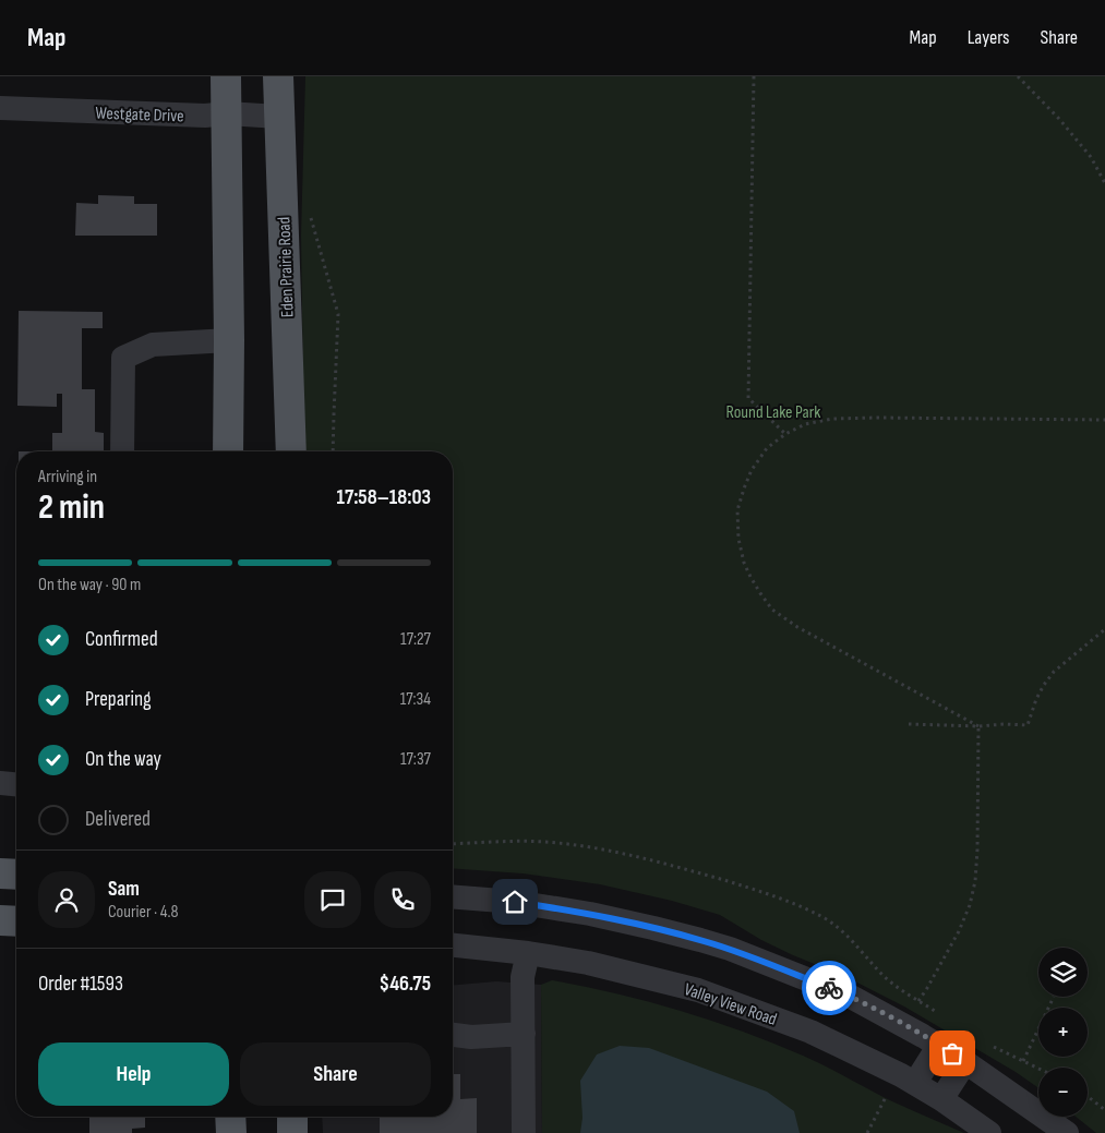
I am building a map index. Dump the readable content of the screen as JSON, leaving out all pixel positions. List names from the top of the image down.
{
  "streets": {
    "main road": ["Eden Prairie Road"],
    "street": ["Westgate Drive", "Valley View Road"]
  },
  "crossings": [
    ["Westgate Drive", "Eden Prairie Road"]
  ],
  "parks": ["Round Lake Park"],
  "page": {
    "header": "Map",
    "nav": ["Map", "Layers", "Share"],
    "heading": ["2 min", "Arriving in", "17:58–18:03"],
    "panel": [
      "Sam",
      "Courier · 4.8",
      "Order #1593",
      "$46.75"
    ],
    "bar": "On the way · 90 m",
    "list": [
      ["Confirmed", "17:27"],
      ["Preparing", "17:34"],
      ["On the way", "17:37"],
      "Delivered"
    ],
    "map_buttons": ["+", "−"],
    "buttons": ["Help", "Share"]
  }
}
